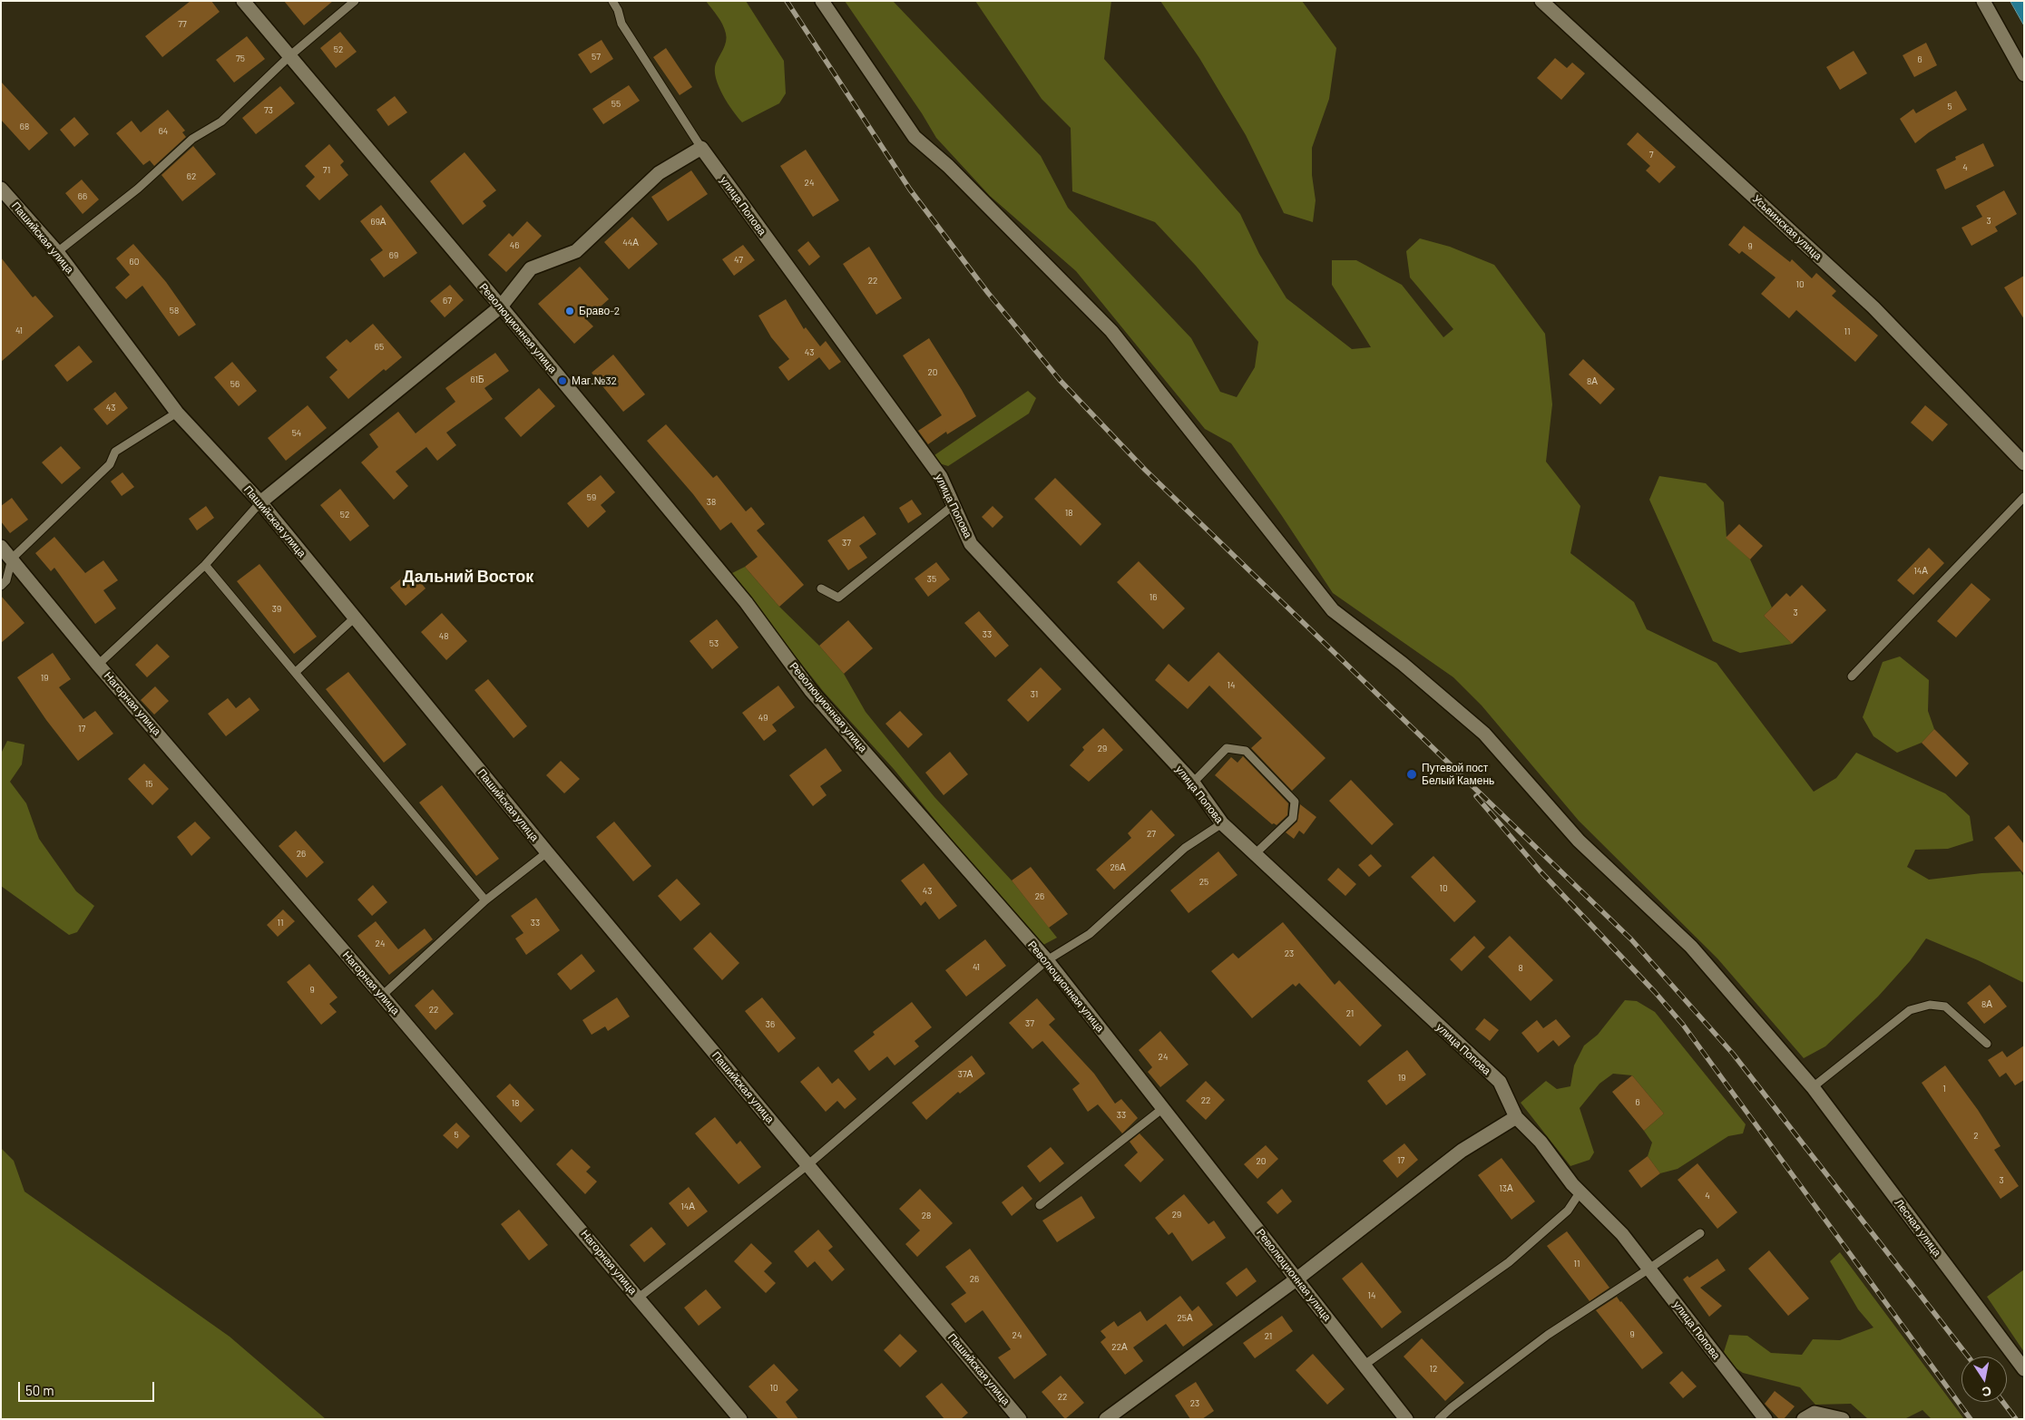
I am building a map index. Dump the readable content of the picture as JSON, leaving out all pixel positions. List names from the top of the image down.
{
  "streets": {
    "street": [
      "улица Попова",
      "Усьвинская улица",
      "Пашийская улица",
      "Революционная улица",
      "Нагорная улица",
      "Лесная улица"
    ]
  },
  "districts": ["Дальний Восток"],
  "places": ["Браво-2", "Маг.№32", "Путевой пост Белый Камень"],
  "house_numbers": [
    "77",
    "52",
    "57",
    "75",
    "6",
    "55",
    "5",
    "73",
    "68",
    "64",
    "7",
    "4",
    "71",
    "62",
    "24",
    "66",
    "3",
    "69А",
    "44А",
    "46",
    "9",
    "69",
    "47",
    "60",
    "22",
    "10",
    "67",
    "58",
    "41",
    "11",
    "65",
    "43",
    "20",
    "61Б",
    "8А",
    "56",
    "43",
    "54",
    "59",
    "38",
    "18",
    "52",
    "37",
    "14А",
    "35",
    "16",
    "39",
    "3",
    "33",
    "48",
    "53",
    "19",
    "14",
    "31",
    "49",
    "17",
    "29",
    "15",
    "27",
    "26",
    "26А",
    "25",
    "10",
    "43",
    "26",
    "11",
    "33",
    "24",
    "23",
    "41",
    "8",
    "9",
    "8А",
    "22",
    "21",
    "37",
    "36",
    "24",
    "37А",
    "19",
    "1",
    "22",
    "6",
    "18",
    "33",
    "5",
    "2",
    "17",
    "20",
    "3",
    "13А",
    "4",
    "14А",
    "29",
    "28",
    "11",
    "26",
    "14",
    "25А",
    "9",
    "24",
    "21",
    "22А",
    "12",
    "10",
    "22",
    "23"
  ],
  "scale_bar": "50 m",
  "north": "bottom"
}
